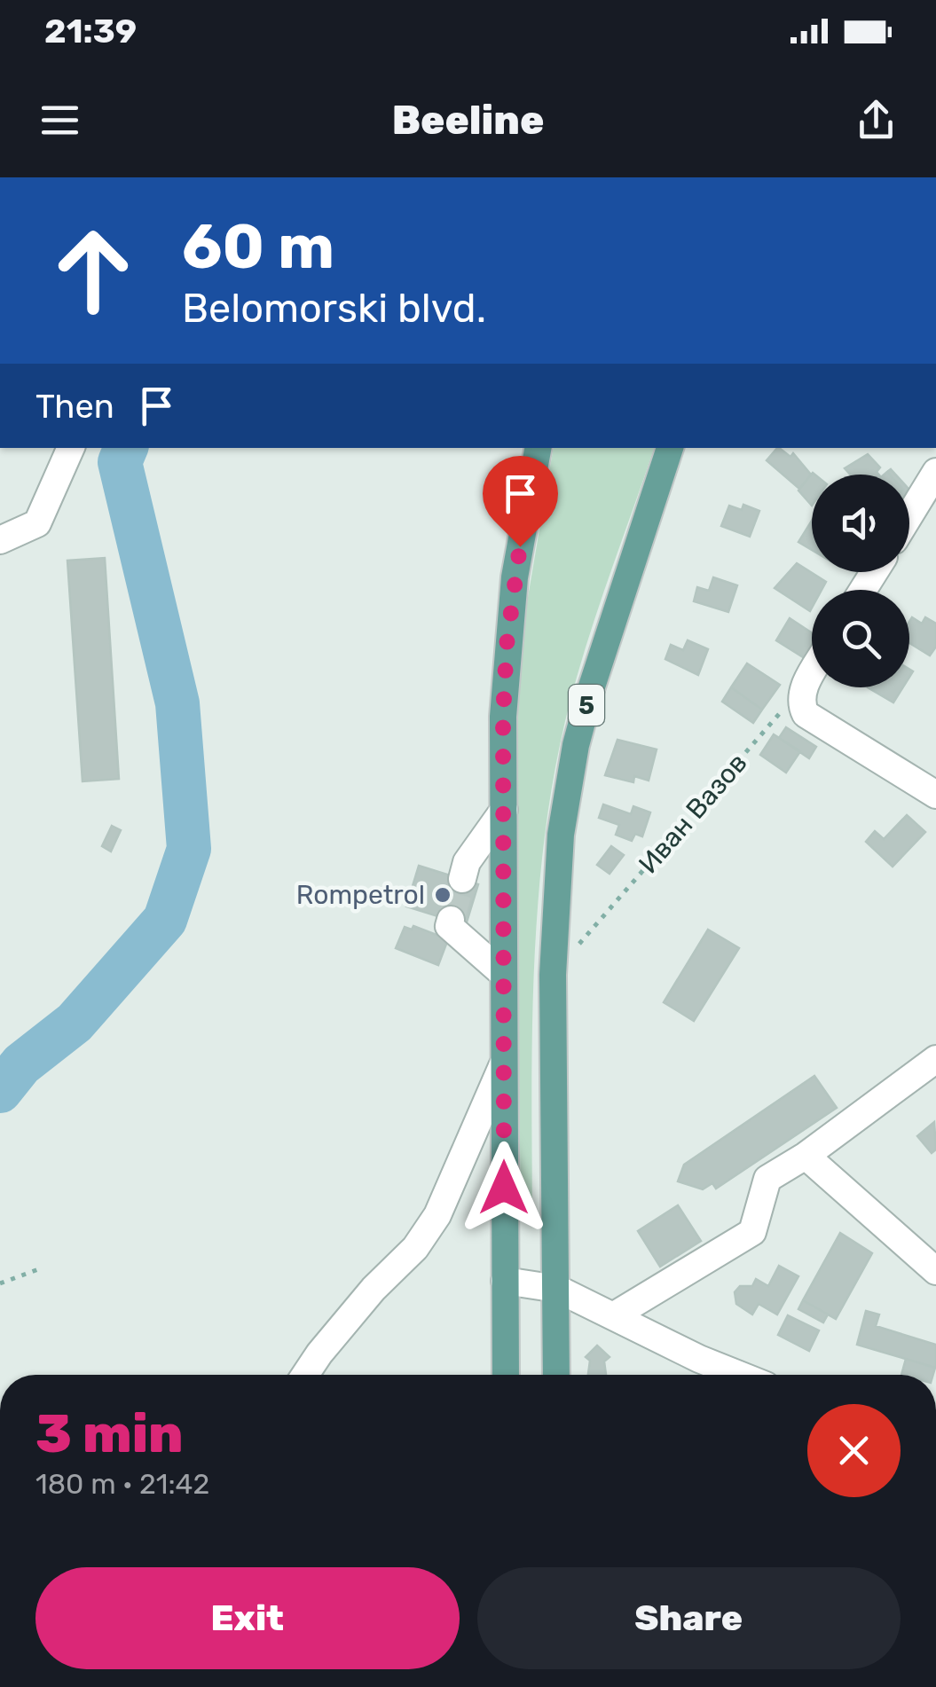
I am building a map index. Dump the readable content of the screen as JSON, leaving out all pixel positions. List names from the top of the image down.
{
  "streets": {
    "main road": ["5"],
    "path": ["Иван Вазов"]
  },
  "crossings": [
    ["5", "Иван Вазов"]
  ],
  "places": ["Rompetrol"],
  "page": {
    "status": "21:39",
    "header": "Beeline",
    "turn": ["60 m", "Belomorski blvd."],
    "then": "Then",
    "heading": ["3 min", "180 m · 21:42"],
    "buttons": ["Exit", "Share"]
  }
}
